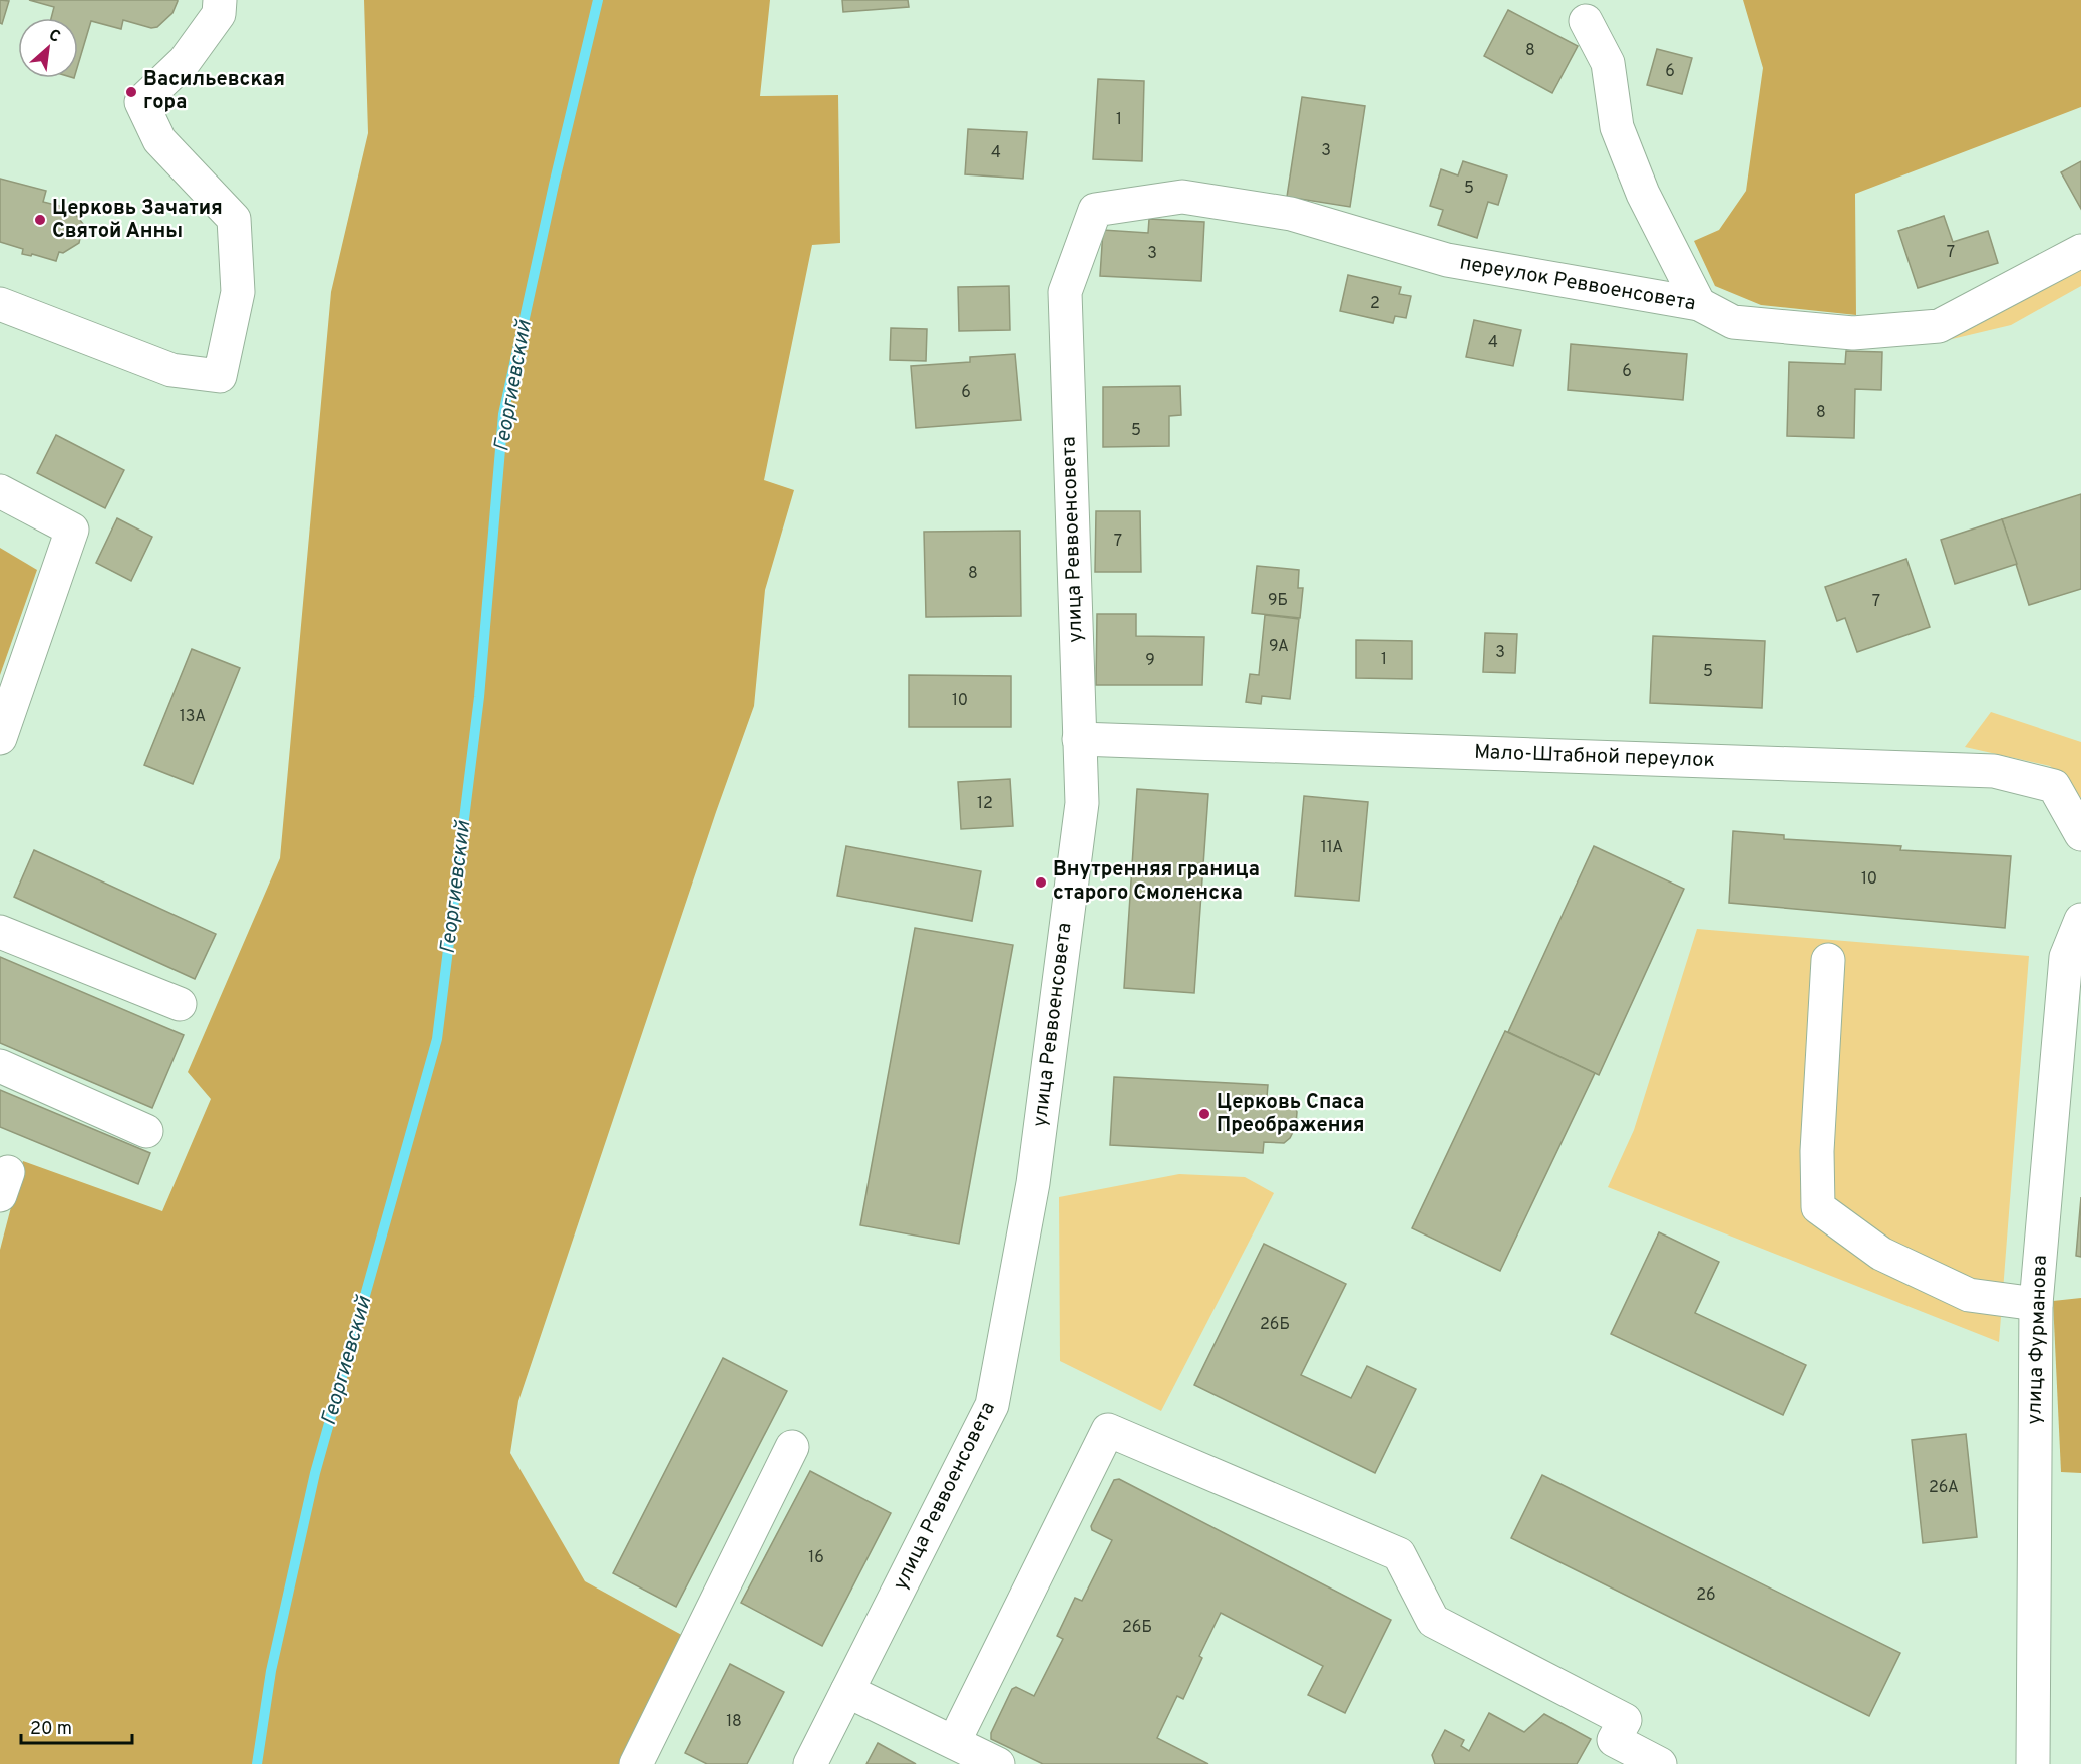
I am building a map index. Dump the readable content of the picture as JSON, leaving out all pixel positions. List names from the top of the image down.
{
  "streets": {
    "street": [
      "переулок Реввоенсовета",
      "улица Реввоенсовета",
      "Мало-Штабной переулок",
      "улица Фурманова"
    ]
  },
  "crossings": [
    ["переулок Реввоенсовета", "улица Реввоенсовета"],
    ["улица Реввоенсовета", "Мало-Штабной переулок"]
  ],
  "water": ["Георгиевский"],
  "places": [
    "Васильевская гора",
    "Церковь Зачатия Святой Анны",
    "Внутренняя граница старого Смоленска",
    "Церковь Спаса Преображения"
  ],
  "house_numbers": [
    "8",
    "6",
    "1",
    "3",
    "4",
    "5",
    "7",
    "3",
    "2",
    "4",
    "6",
    "6",
    "8",
    "5",
    "7",
    "8",
    "9Б",
    "7",
    "9А",
    "3",
    "1",
    "9",
    "5",
    "10",
    "13А",
    "12",
    "11А",
    "10",
    "26Б",
    "26А",
    "16",
    "26",
    "26Б",
    "18"
  ],
  "scale_bar": "20 m",
  "north": "top right"
}
